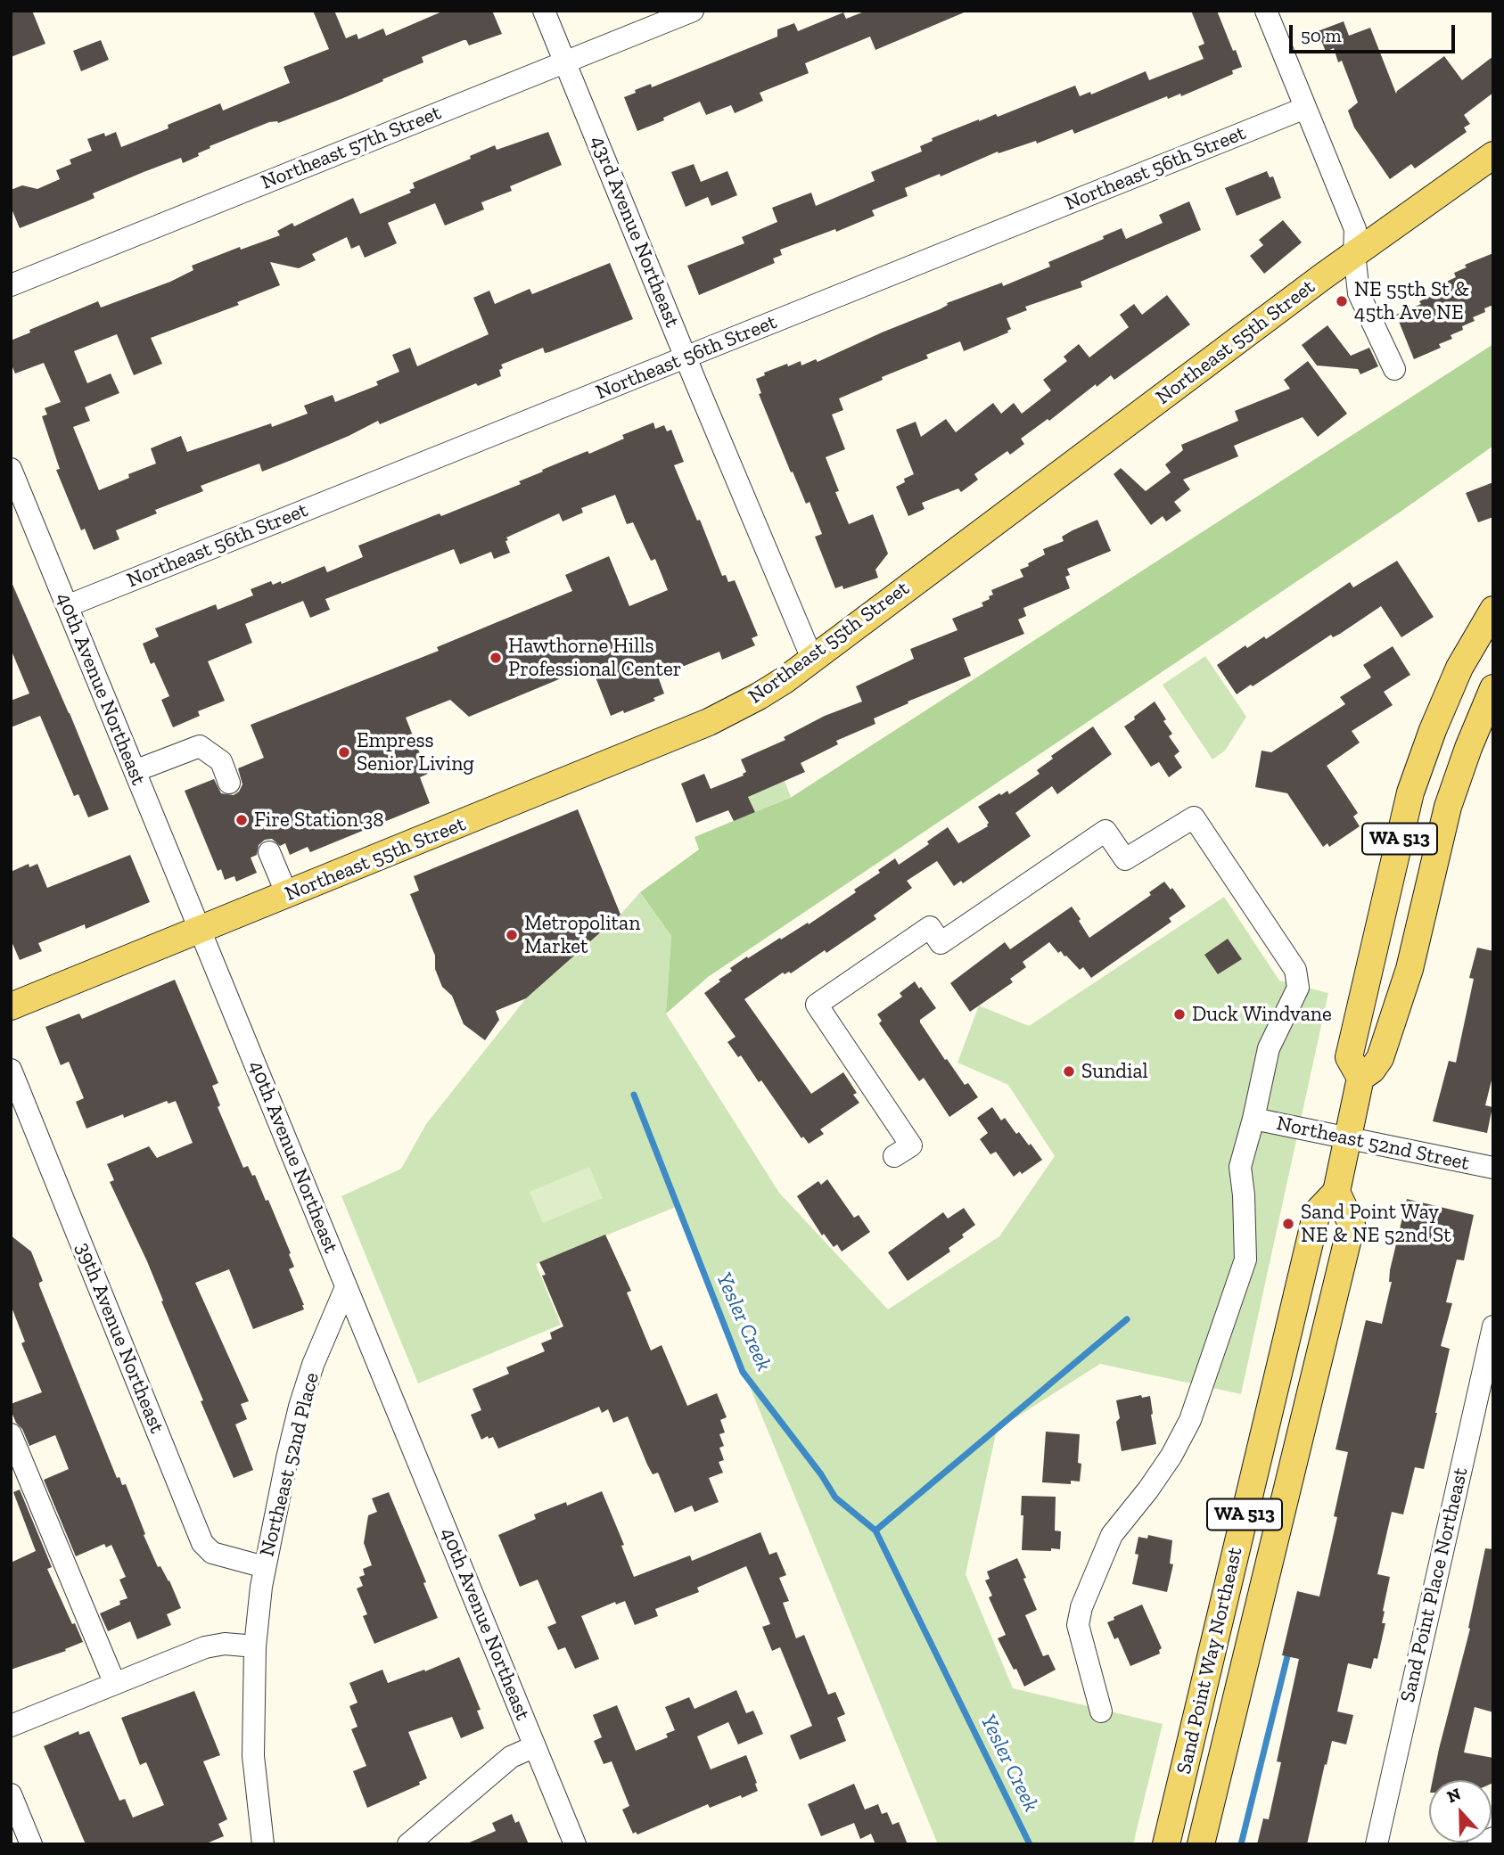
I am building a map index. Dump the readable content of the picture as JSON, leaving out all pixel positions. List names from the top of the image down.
{
  "streets": {
    "main road": ["Northeast 55th Street", "WA 513", "Sand Point Way Northeast"],
    "street": [
      "Northeast 57th Street",
      "Northeast 56th Street",
      "43rd Avenue Northeast",
      "40th Avenue Northeast",
      "Northeast 52nd Street",
      "39th Avenue Northeast",
      "Northeast 52nd Place",
      "Sand Point Place Northeast"
    ]
  },
  "crossings": [
    ["Northeast 57th Street", "43rd Avenue Northeast"],
    ["Northeast 56th Street", "43rd Avenue Northeast"],
    ["Northeast 56th Street", "40th Avenue Northeast"],
    ["43rd Avenue Northeast", "Northeast 55th Street"],
    ["Northeast 55th Street", "40th Avenue Northeast"],
    ["40th Avenue Northeast", "Northeast 52nd Place"],
    ["WA 513", "Sand Point Way Northeast"],
    ["Northeast 52nd Street", "Sand Point Way Northeast"],
    ["39th Avenue Northeast", "Northeast 52nd Place"]
  ],
  "water": ["Yesler Creek"],
  "places": [
    "NE 55th St & 45th Ave NE",
    "Hawthorne Hills Professional Center",
    "Empress Senior Living",
    "Fire Station 38",
    "Metropolitan Market",
    "Duck Windvane",
    "Sundial",
    "Sand Point Way NE & NE 52nd St"
  ],
  "scale_bar": "50 m",
  "north": "top"
}
